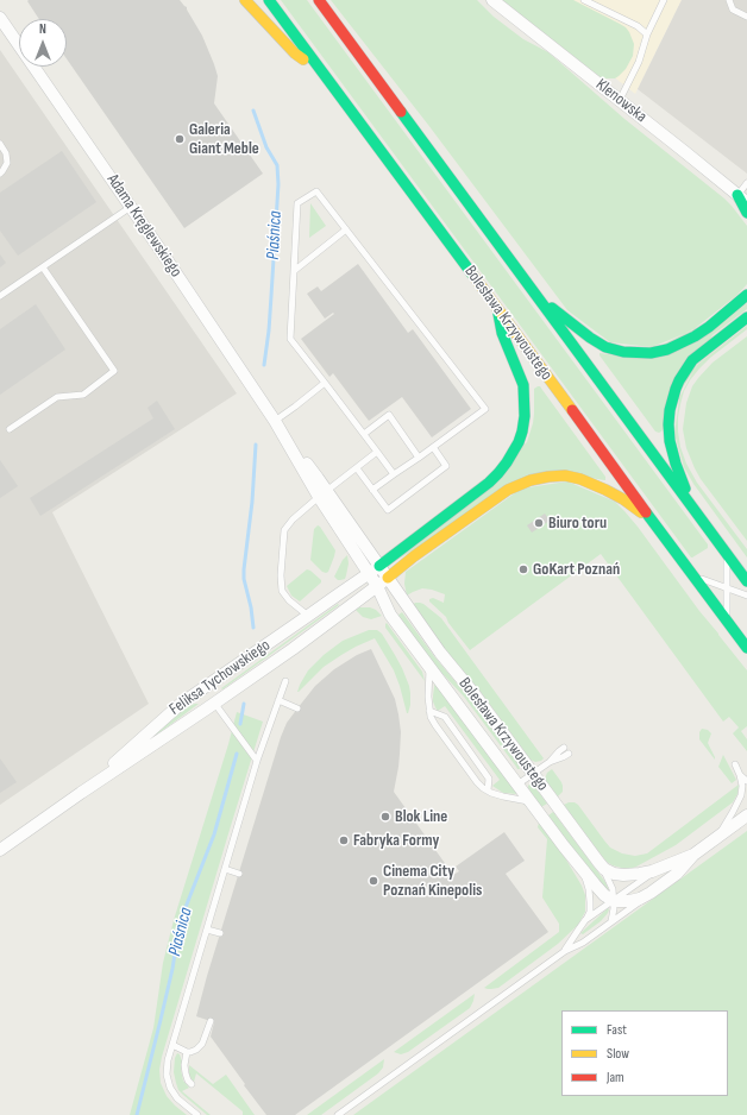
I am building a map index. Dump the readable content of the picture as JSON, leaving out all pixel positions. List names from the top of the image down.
{
  "streets": {
    "main road": ["Bolesława Krzywoustego"],
    "street": ["Klenowska", "Adama Kręglewskiego", "Feliksa Tychowskiego"]
  },
  "crossings": [
    ["Adama Kręglewskiego", "Bolesława Krzywoustego"],
    ["Adama Kręglewskiego", "Feliksa Tychowskiego"],
    ["Bolesława Krzywoustego", "Feliksa Tychowskiego"]
  ],
  "water": ["Piaśnica"],
  "places": [
    "Galeria Giant Meble",
    "Biuro toru",
    "GoKart Poznań",
    "Blok Line",
    "Fabryka Formy",
    "Cinema City Poznań Kinepolis"
  ],
  "legend": ["Fast", "Slow", "Jam"],
  "north": "top"
}
